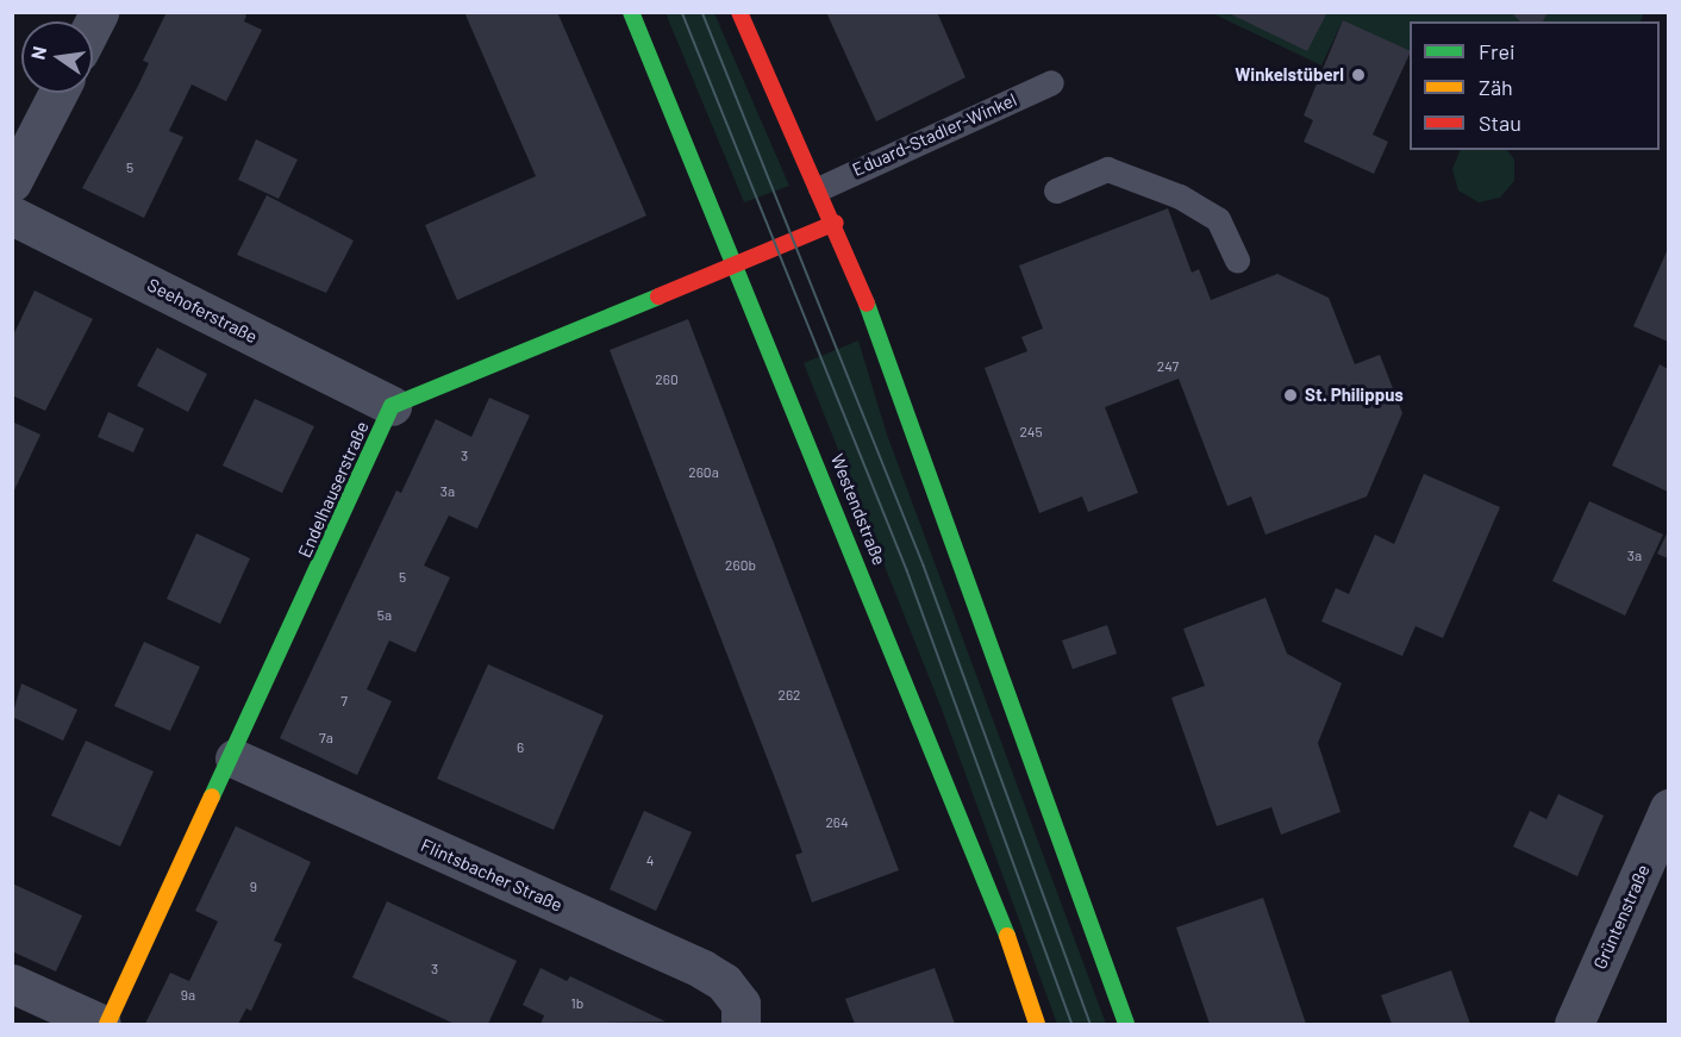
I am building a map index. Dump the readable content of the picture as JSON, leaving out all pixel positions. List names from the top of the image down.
{
  "streets": {
    "main road": ["Endelhauserstraße", "Westendstraße"],
    "street": ["Seehoferstraße", "Flintsbacher Straße", "Grüntenstraße"],
    "lane": ["Eduard-Stadler-Winkel"]
  },
  "crossings": [
    ["Seehoferstraße", "Endelhauserstraße"],
    ["Endelhauserstraße", "Flintsbacher Straße"]
  ],
  "places": ["Winkelstüberl", "St. Philippus"],
  "house_numbers": [
    "5",
    "247",
    "260",
    "245",
    "3",
    "260a",
    "3a",
    "3a",
    "260b",
    "5",
    "5a",
    "262",
    "7",
    "7a",
    "6",
    "264",
    "4",
    "9",
    "3",
    "9a",
    "1b"
  ],
  "legend": ["Frei", "Zäh", "Stau"],
  "north": "left"
}
